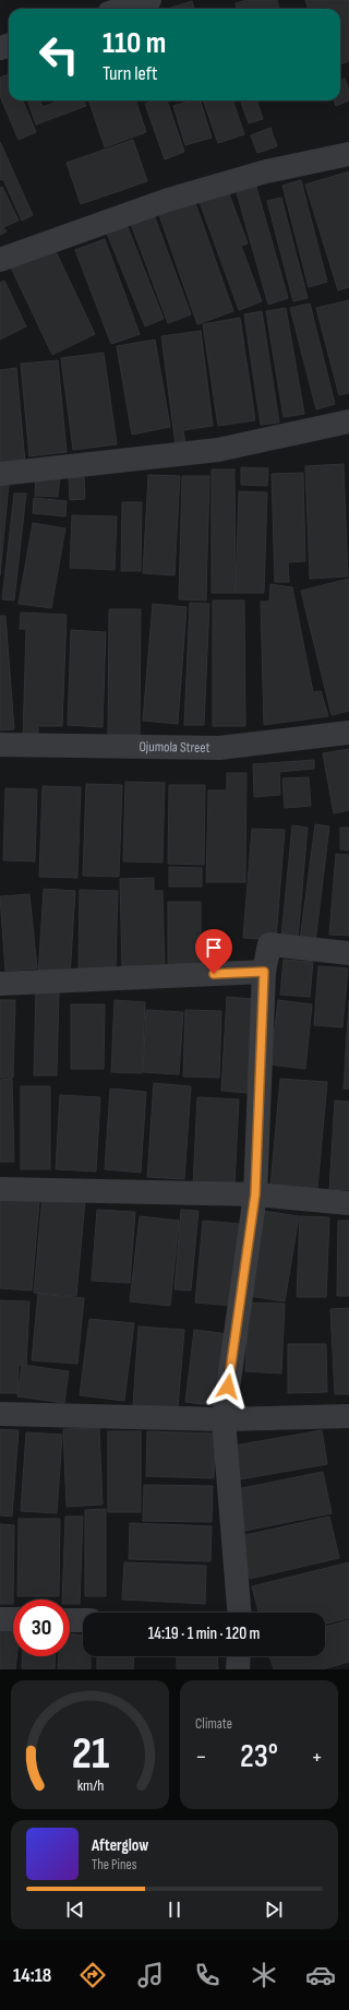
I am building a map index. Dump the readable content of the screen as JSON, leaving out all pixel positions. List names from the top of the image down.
{
  "streets": {
    "street": ["Ojumola Street"]
  },
  "page": {
    "turn": ["110 m", "Turn left"],
    "limit": "30",
    "trip": "14:19 · 1 min · 120 m",
    "tile": "Climate",
    "heat": ["−", "23°", "+"],
    "song": ["Afterglow", "The Pines"],
    "tabs": "14:18",
    "gauge": ["21", "km/h"]
  }
}
